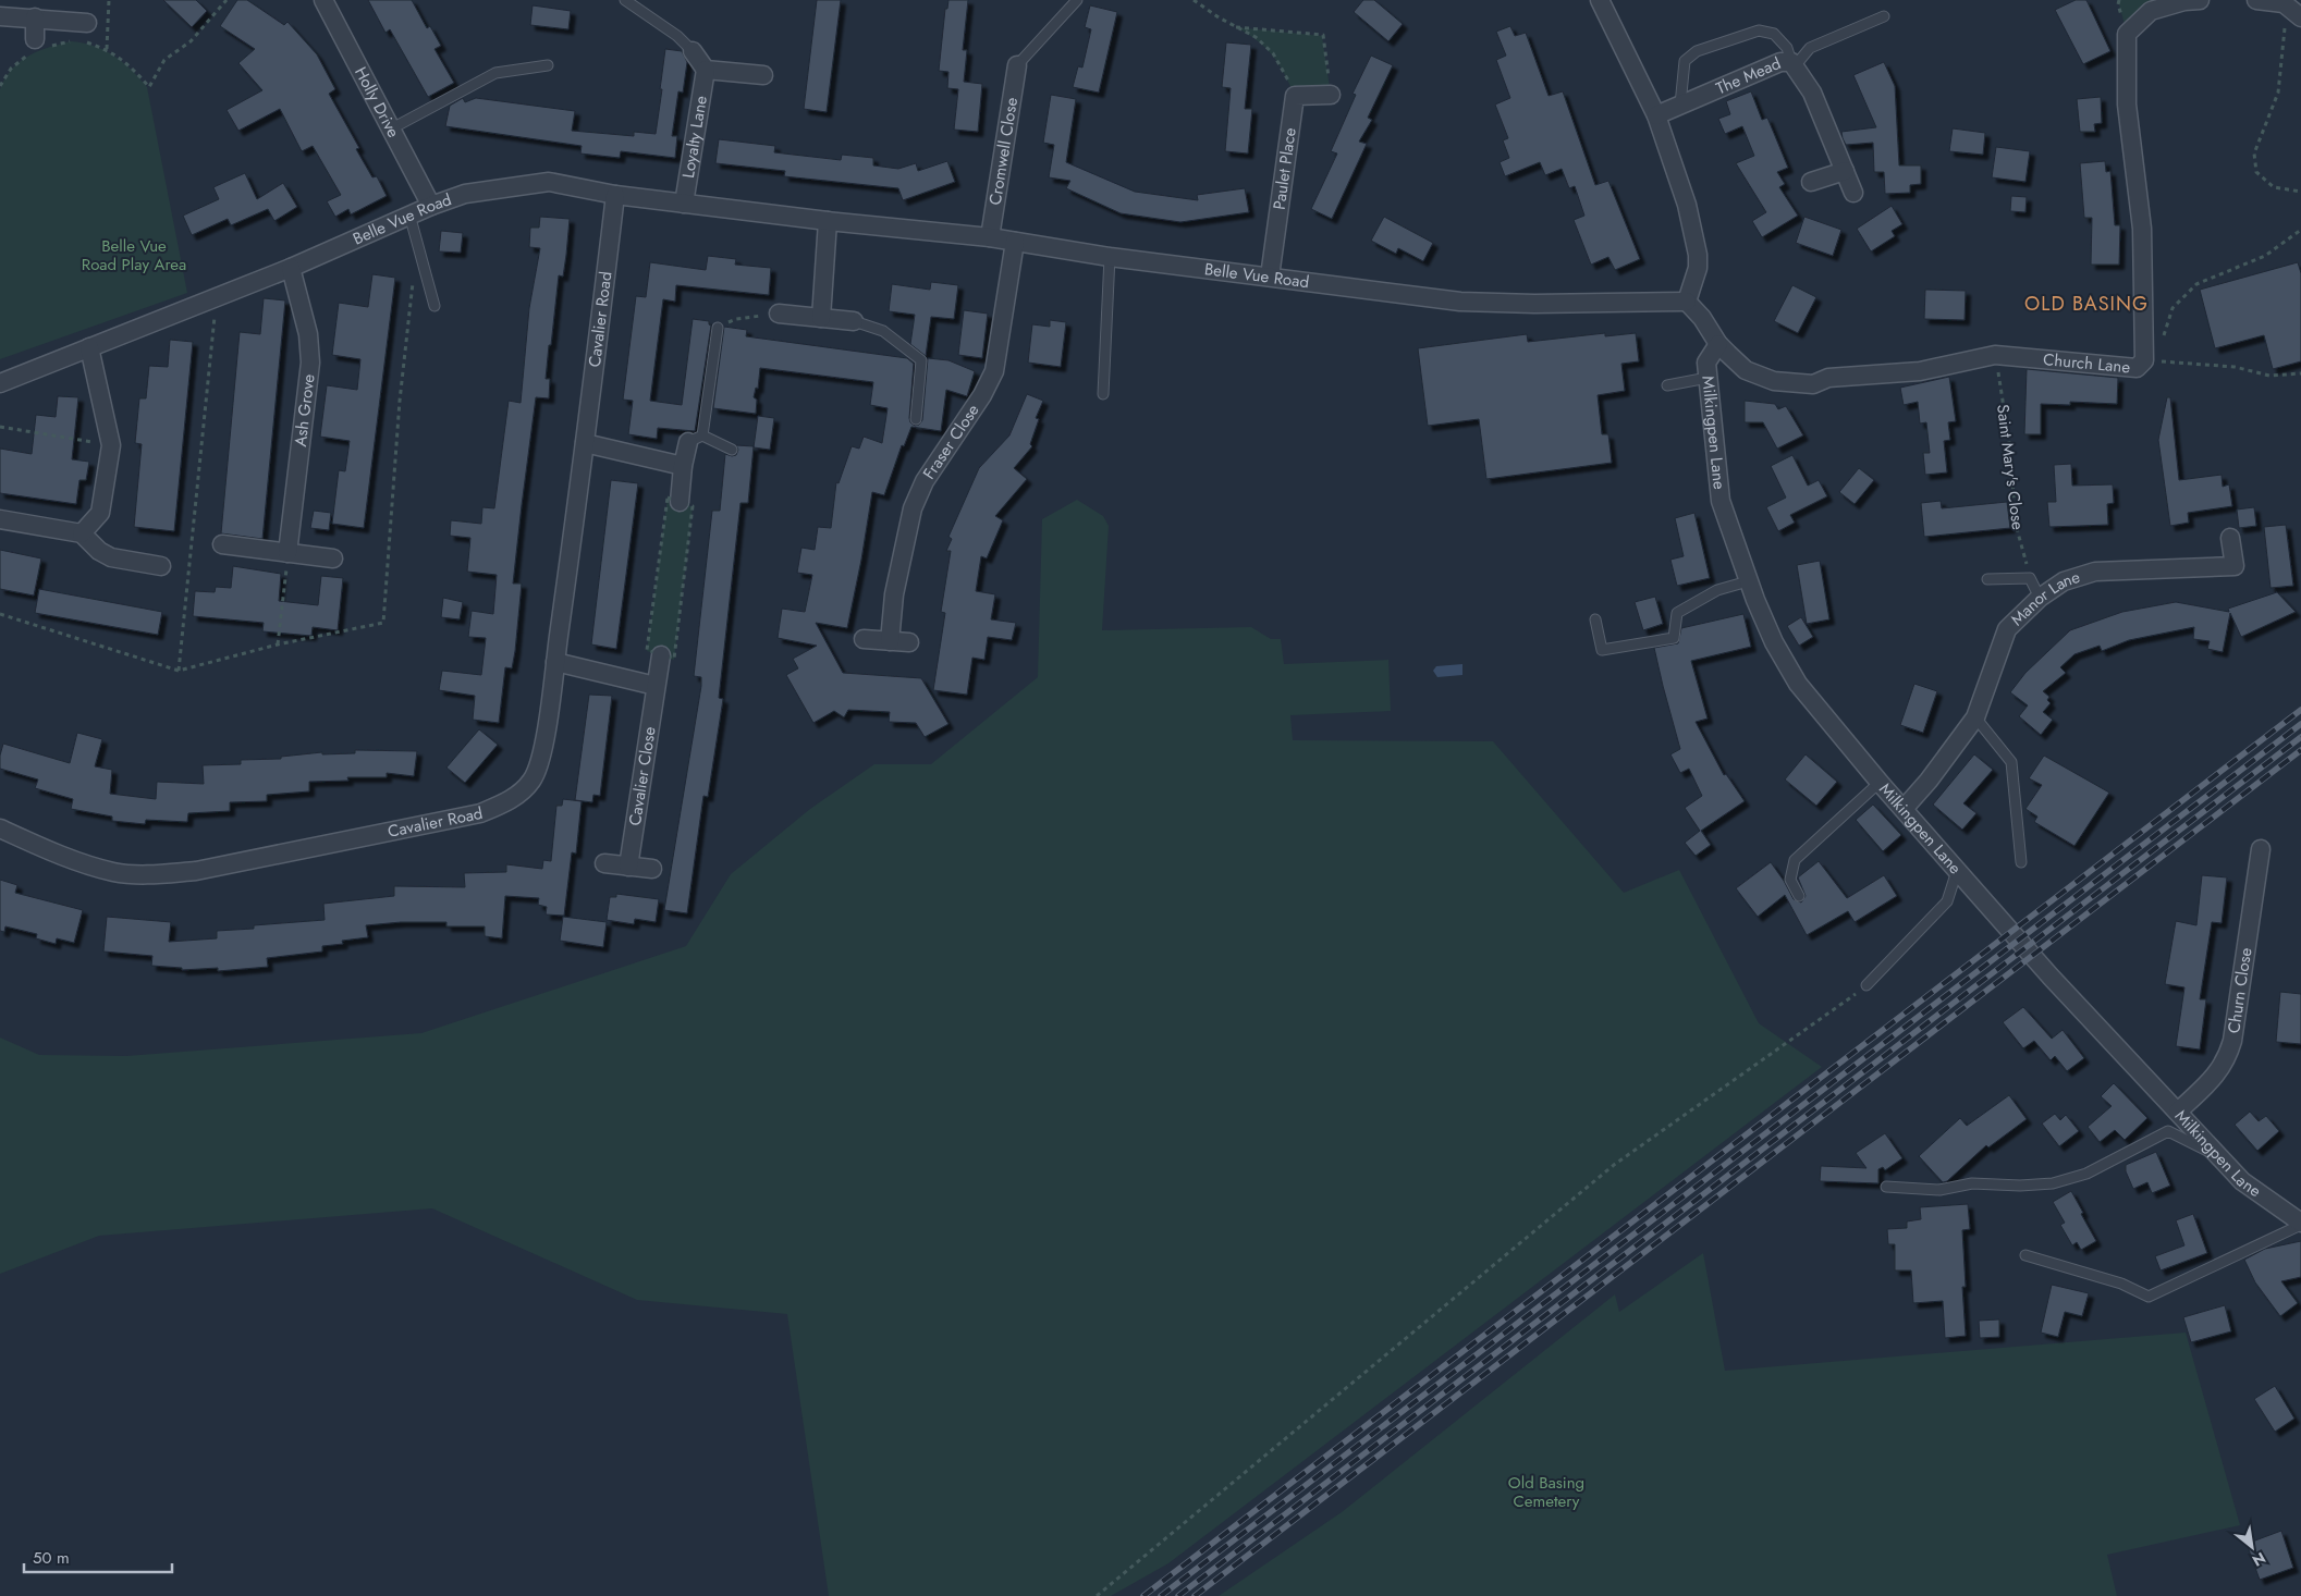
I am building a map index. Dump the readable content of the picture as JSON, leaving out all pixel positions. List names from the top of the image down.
{
  "streets": {
    "street": [
      "The Mead",
      "Holly Drive",
      "Loyalty Lane",
      "Cromwell Close",
      "Paulet Place",
      "Belle Vue Road",
      "Cavalier Road",
      "Church Lane",
      "Ash Grove",
      "Milkingpen Lane",
      "Fraser Close",
      "Manor Lane",
      "Cavalier Close",
      "Churn Close"
    ],
    "path": ["Saint Mary's Close"]
  },
  "crossings": [
    ["Holly Drive", "Belle Vue Road"],
    ["Loyalty Lane", "Belle Vue Road"],
    ["Cromwell Close", "Belle Vue Road"],
    ["Paulet Place", "Belle Vue Road"],
    ["Belle Vue Road", "Cavalier Road"],
    ["Belle Vue Road", "Church Lane"],
    ["Belle Vue Road", "Ash Grove"],
    ["Belle Vue Road", "Fraser Close"],
    ["Church Lane", "Milkingpen Lane"],
    ["Church Lane", "Saint Mary's Close"],
    ["Milkingpen Lane", "Manor Lane"],
    ["Milkingpen Lane", "Churn Close"]
  ],
  "districts": ["OLD BASING"],
  "parks": ["Belle Vue Road Play Area", "Old Basing Cemetery"],
  "scale_bar": "50 m",
  "north": "bottom right"
}
